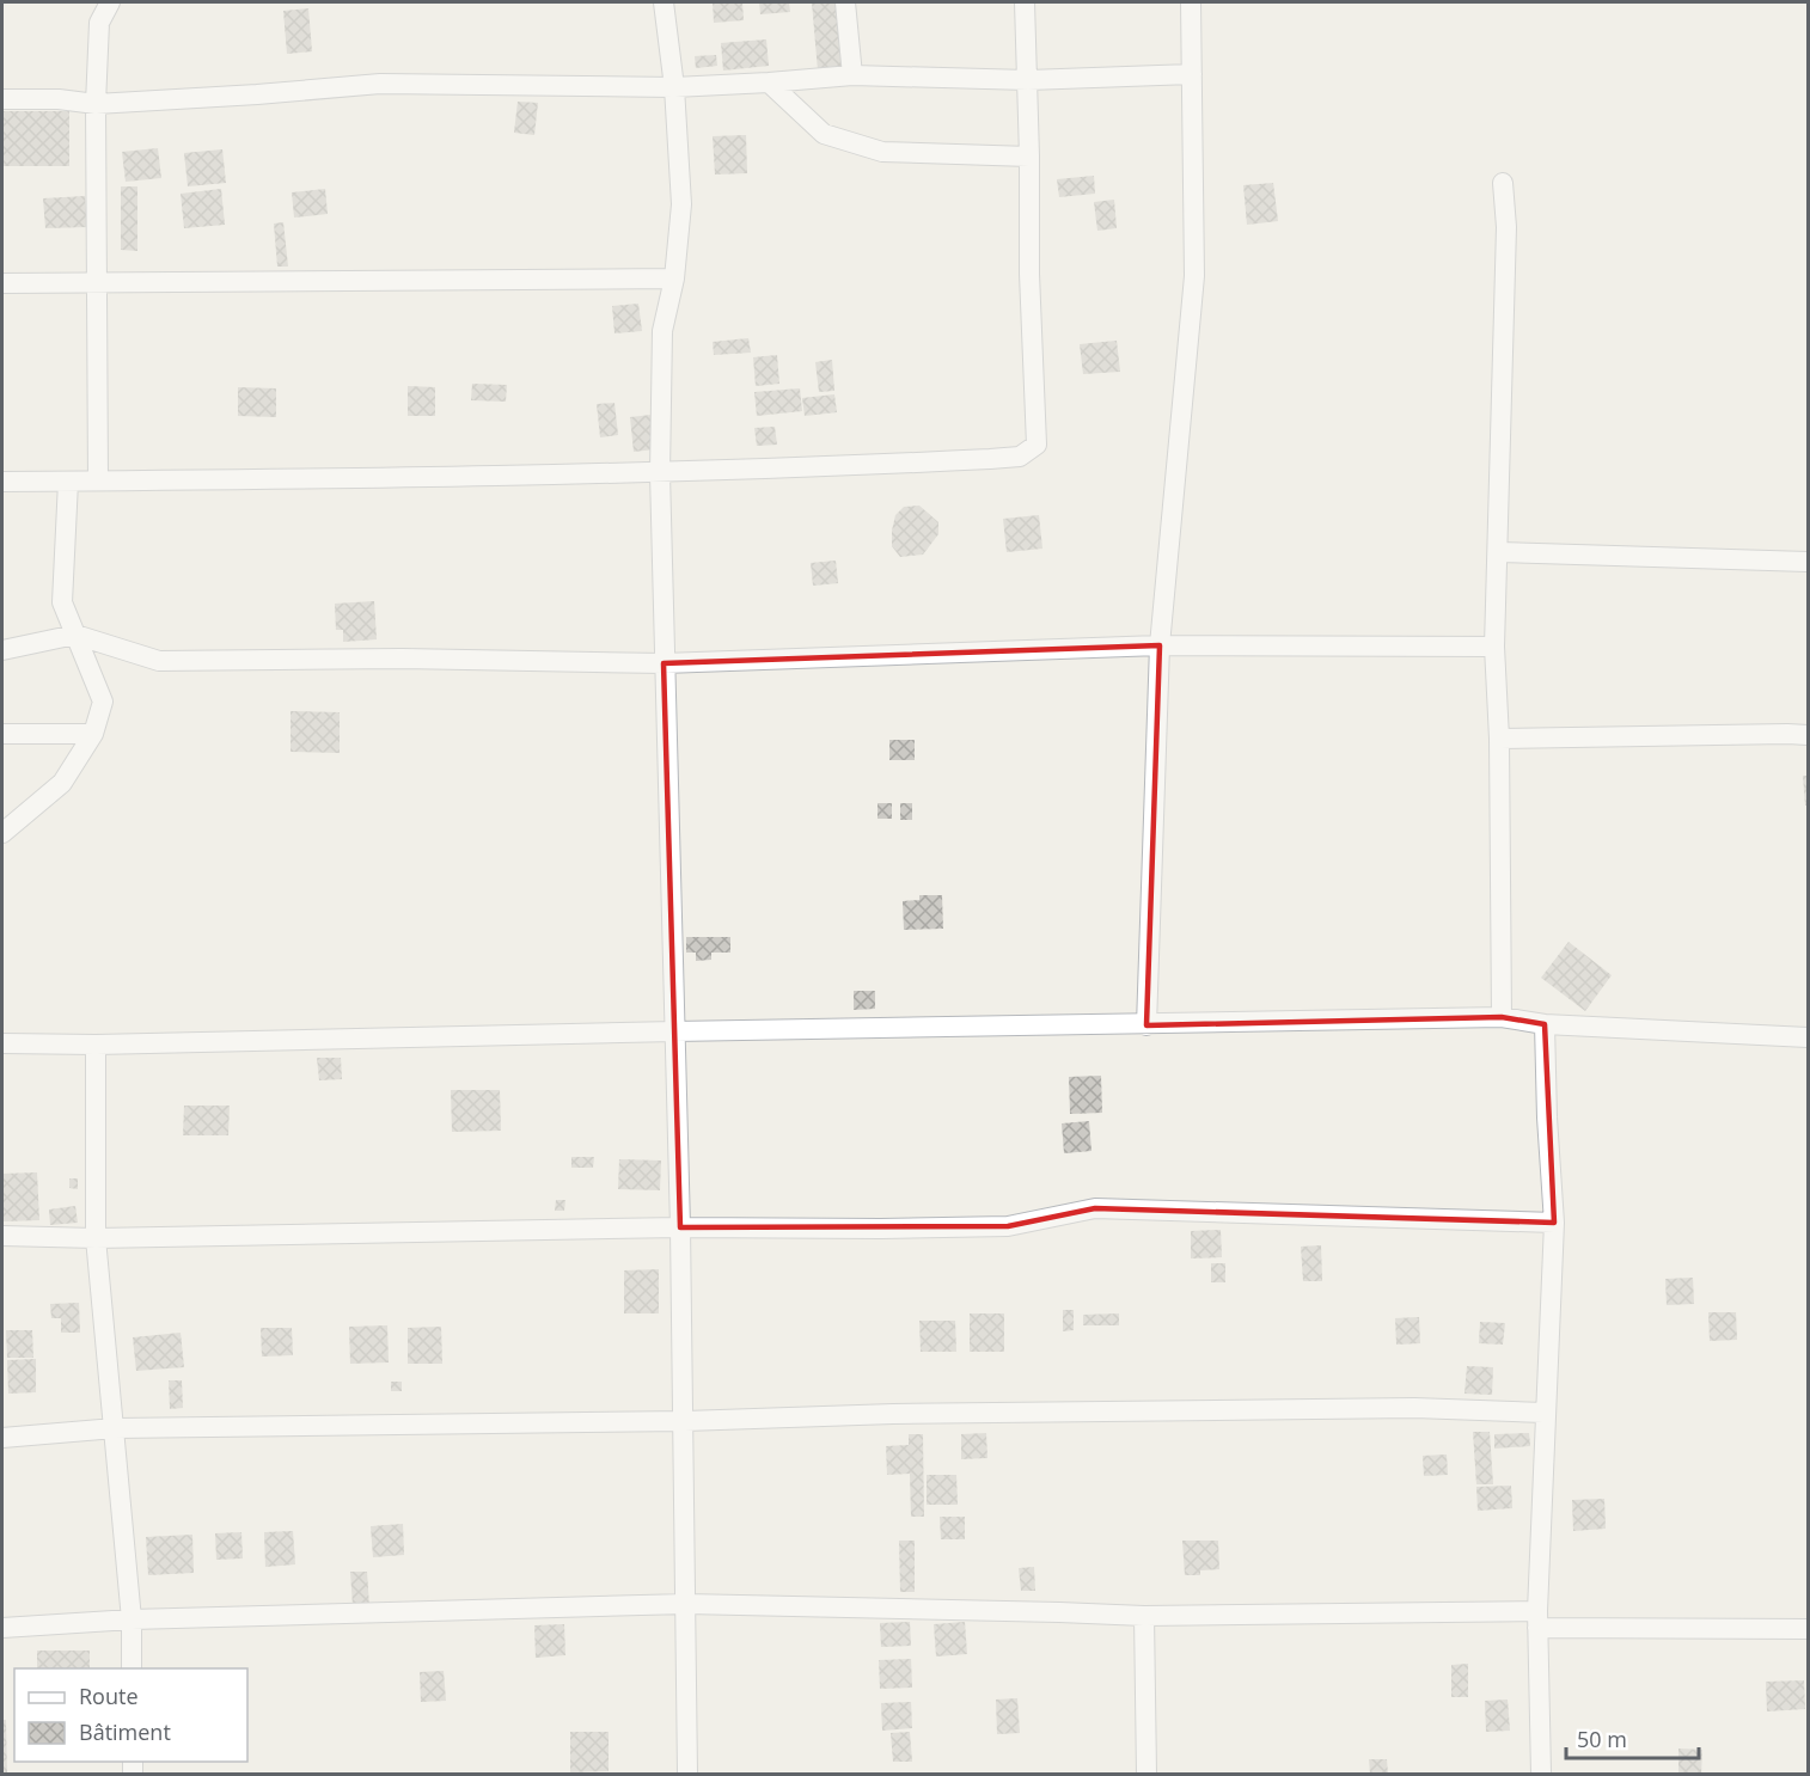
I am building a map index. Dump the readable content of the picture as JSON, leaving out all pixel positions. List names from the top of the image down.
{
  "legend": ["Route", "Bâtiment"],
  "scale_bar": "50 m"
}
